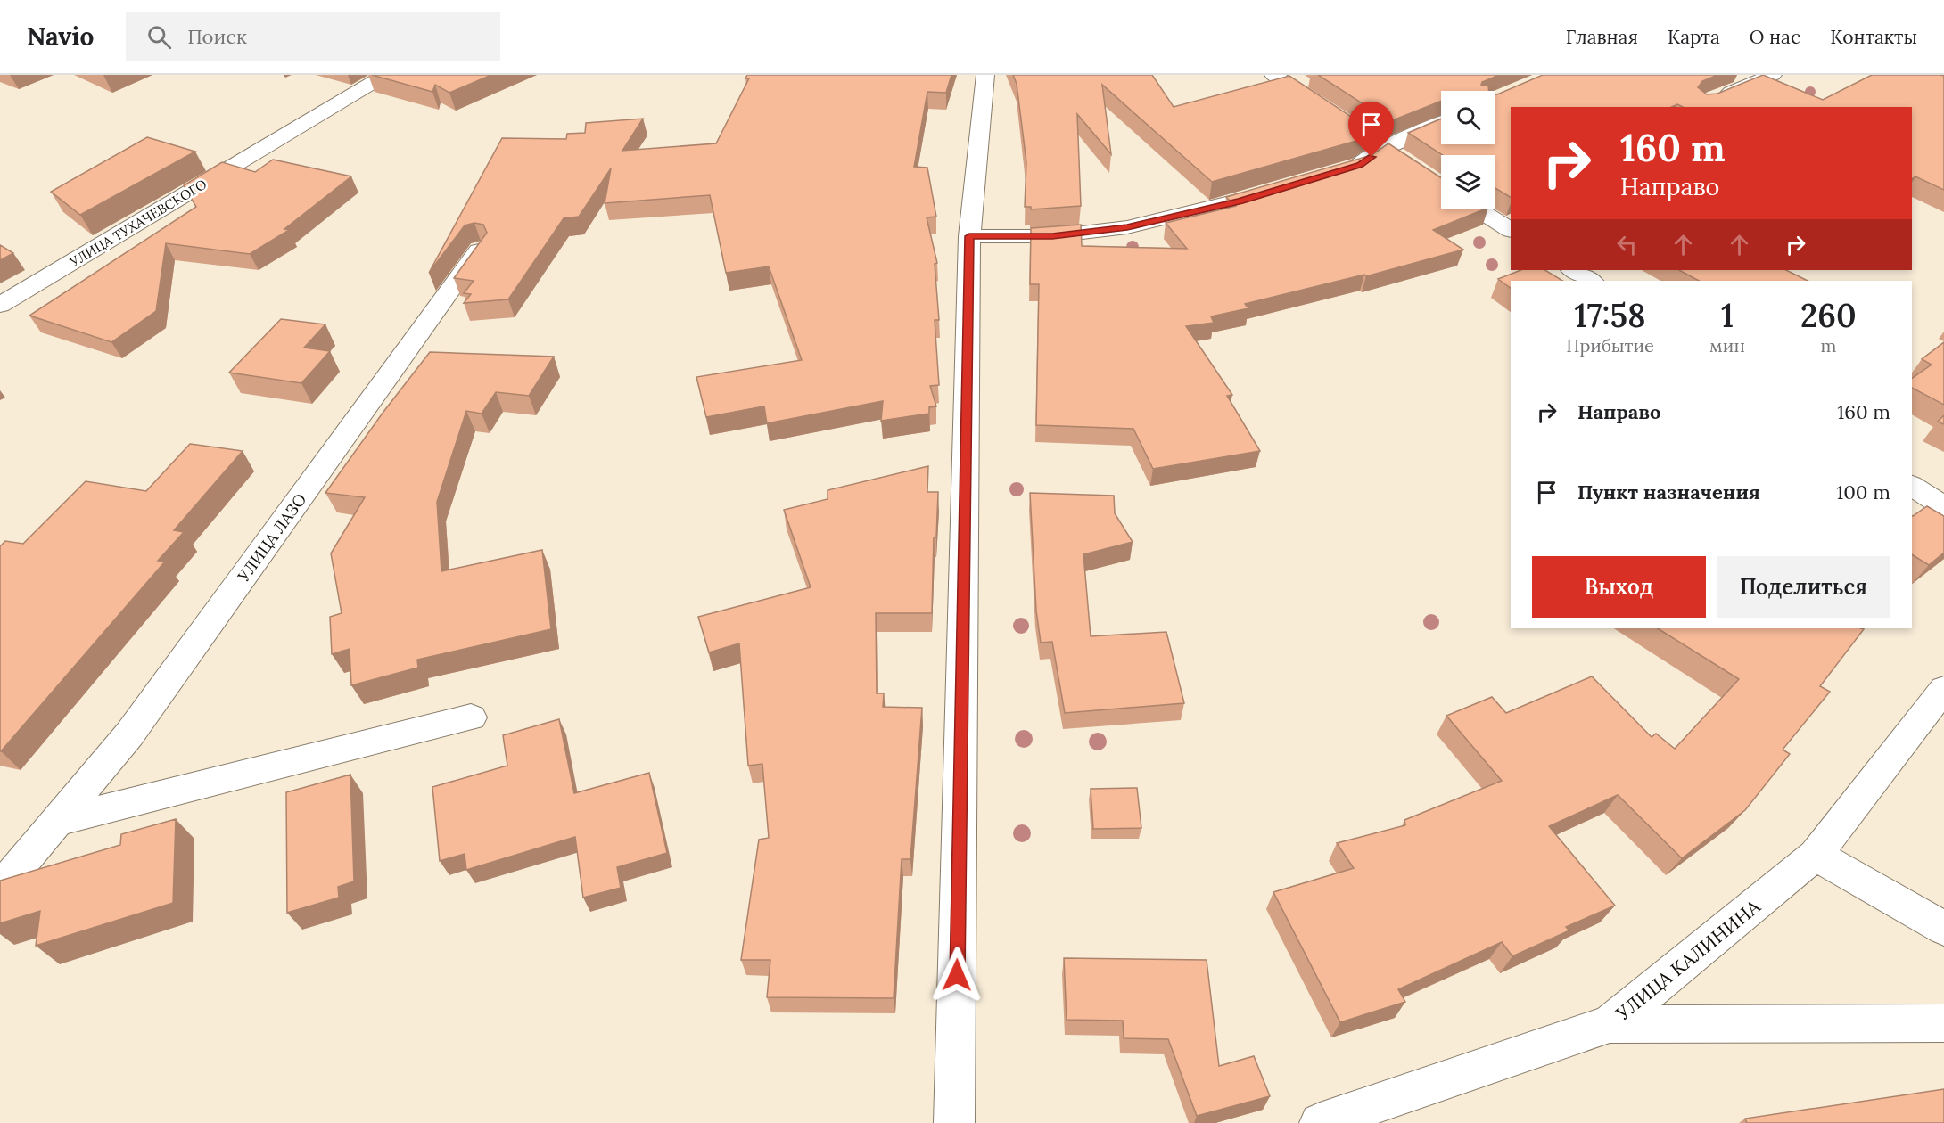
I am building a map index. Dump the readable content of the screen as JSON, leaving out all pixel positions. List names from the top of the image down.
{
  "streets": {
    "street": ["УЛИЦА ТУХАЧЕВСКОГО", "УЛИЦА ЛАЗО", "УЛИЦА КАЛИНИНА"]
  },
  "page": {
    "header": "Navio",
    "search": "Поиск",
    "nav": [
      "Главная",
      "Карта",
      "О нас",
      "Контакты"
    ],
    "turn": ["160 m", "Направо"],
    "eta": [
      "17:58",
      "Прибытие",
      "1",
      "мин",
      "260",
      "m"
    ],
    "list": [
      {
        "name": "Направо",
        "value": "160 m"
      },
      {
        "name": "Пункт назначения",
        "value": "100 m"
      }
    ],
    "buttons": ["Выход", "Поделиться"]
  }
}
